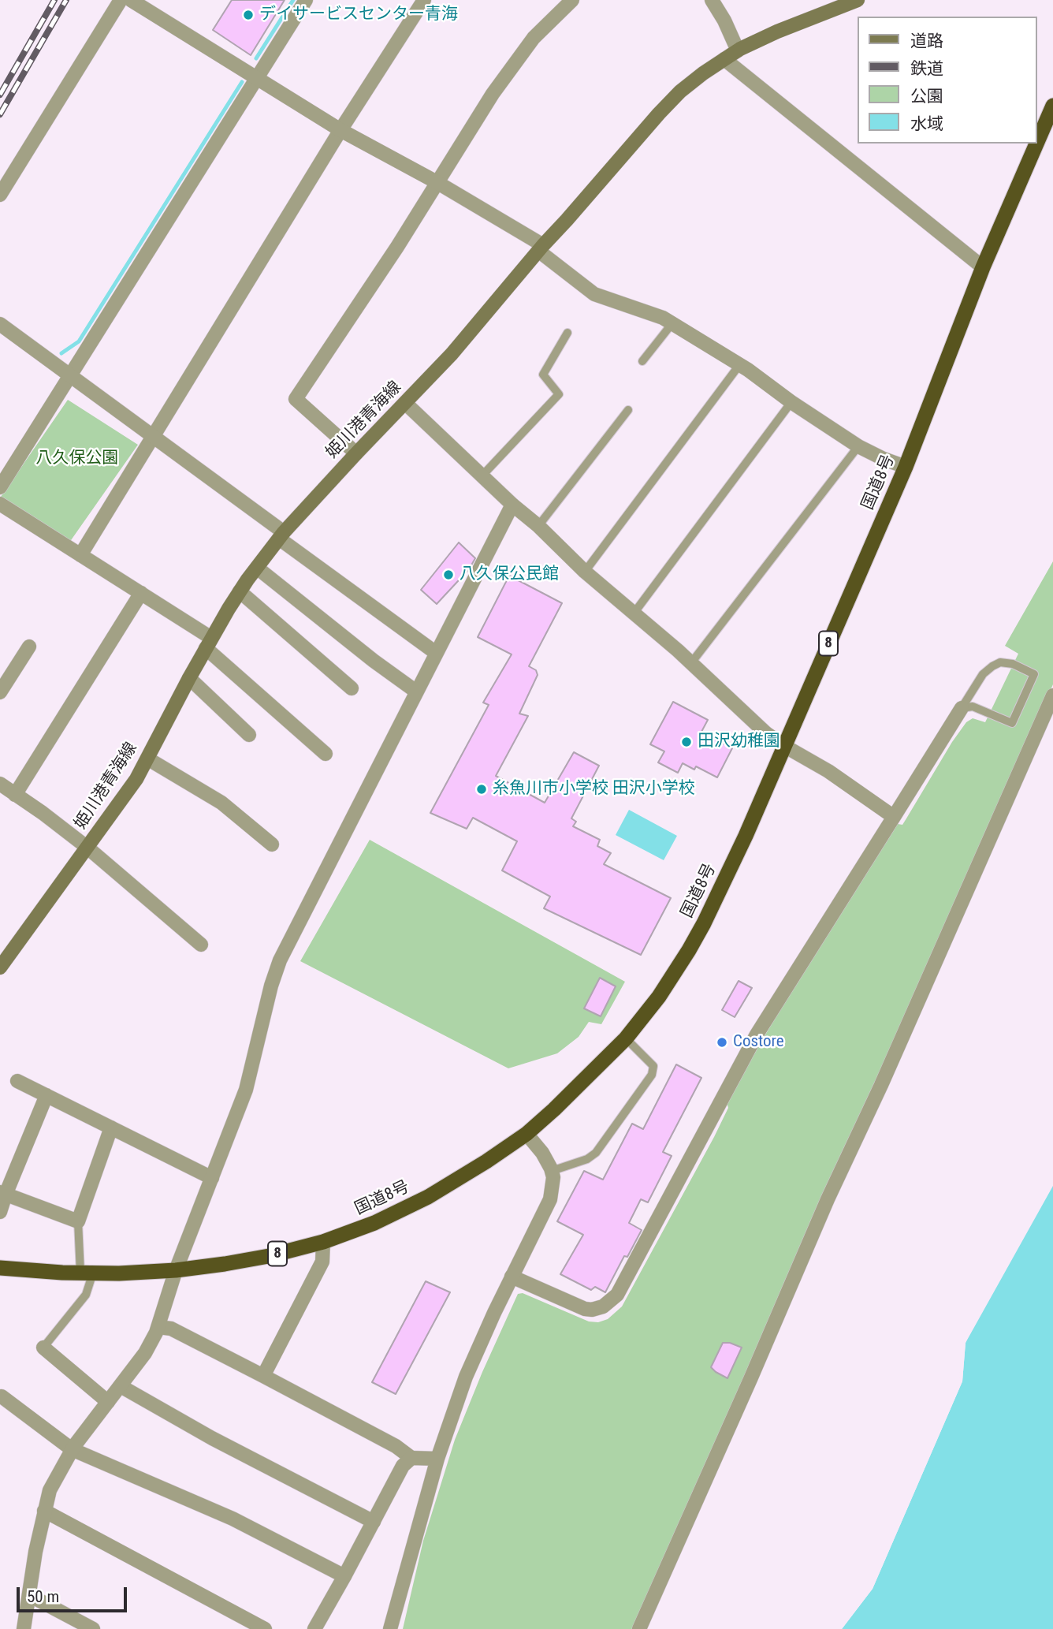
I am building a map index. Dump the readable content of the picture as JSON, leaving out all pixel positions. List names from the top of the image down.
{
  "streets": {
    "highway": ["国道8号", "8"],
    "main road": ["姫川港青海線"]
  },
  "parks": ["八久保公園"],
  "places": [
    "デイサービスセンター青海",
    "八久保公民館",
    "田沢幼稚園",
    "糸魚川市小学校 田沢小学校",
    "Costore"
  ],
  "legend": [
    "道路",
    "鉄道",
    "公園",
    "水域"
  ],
  "scale_bar": "50 m"
}
